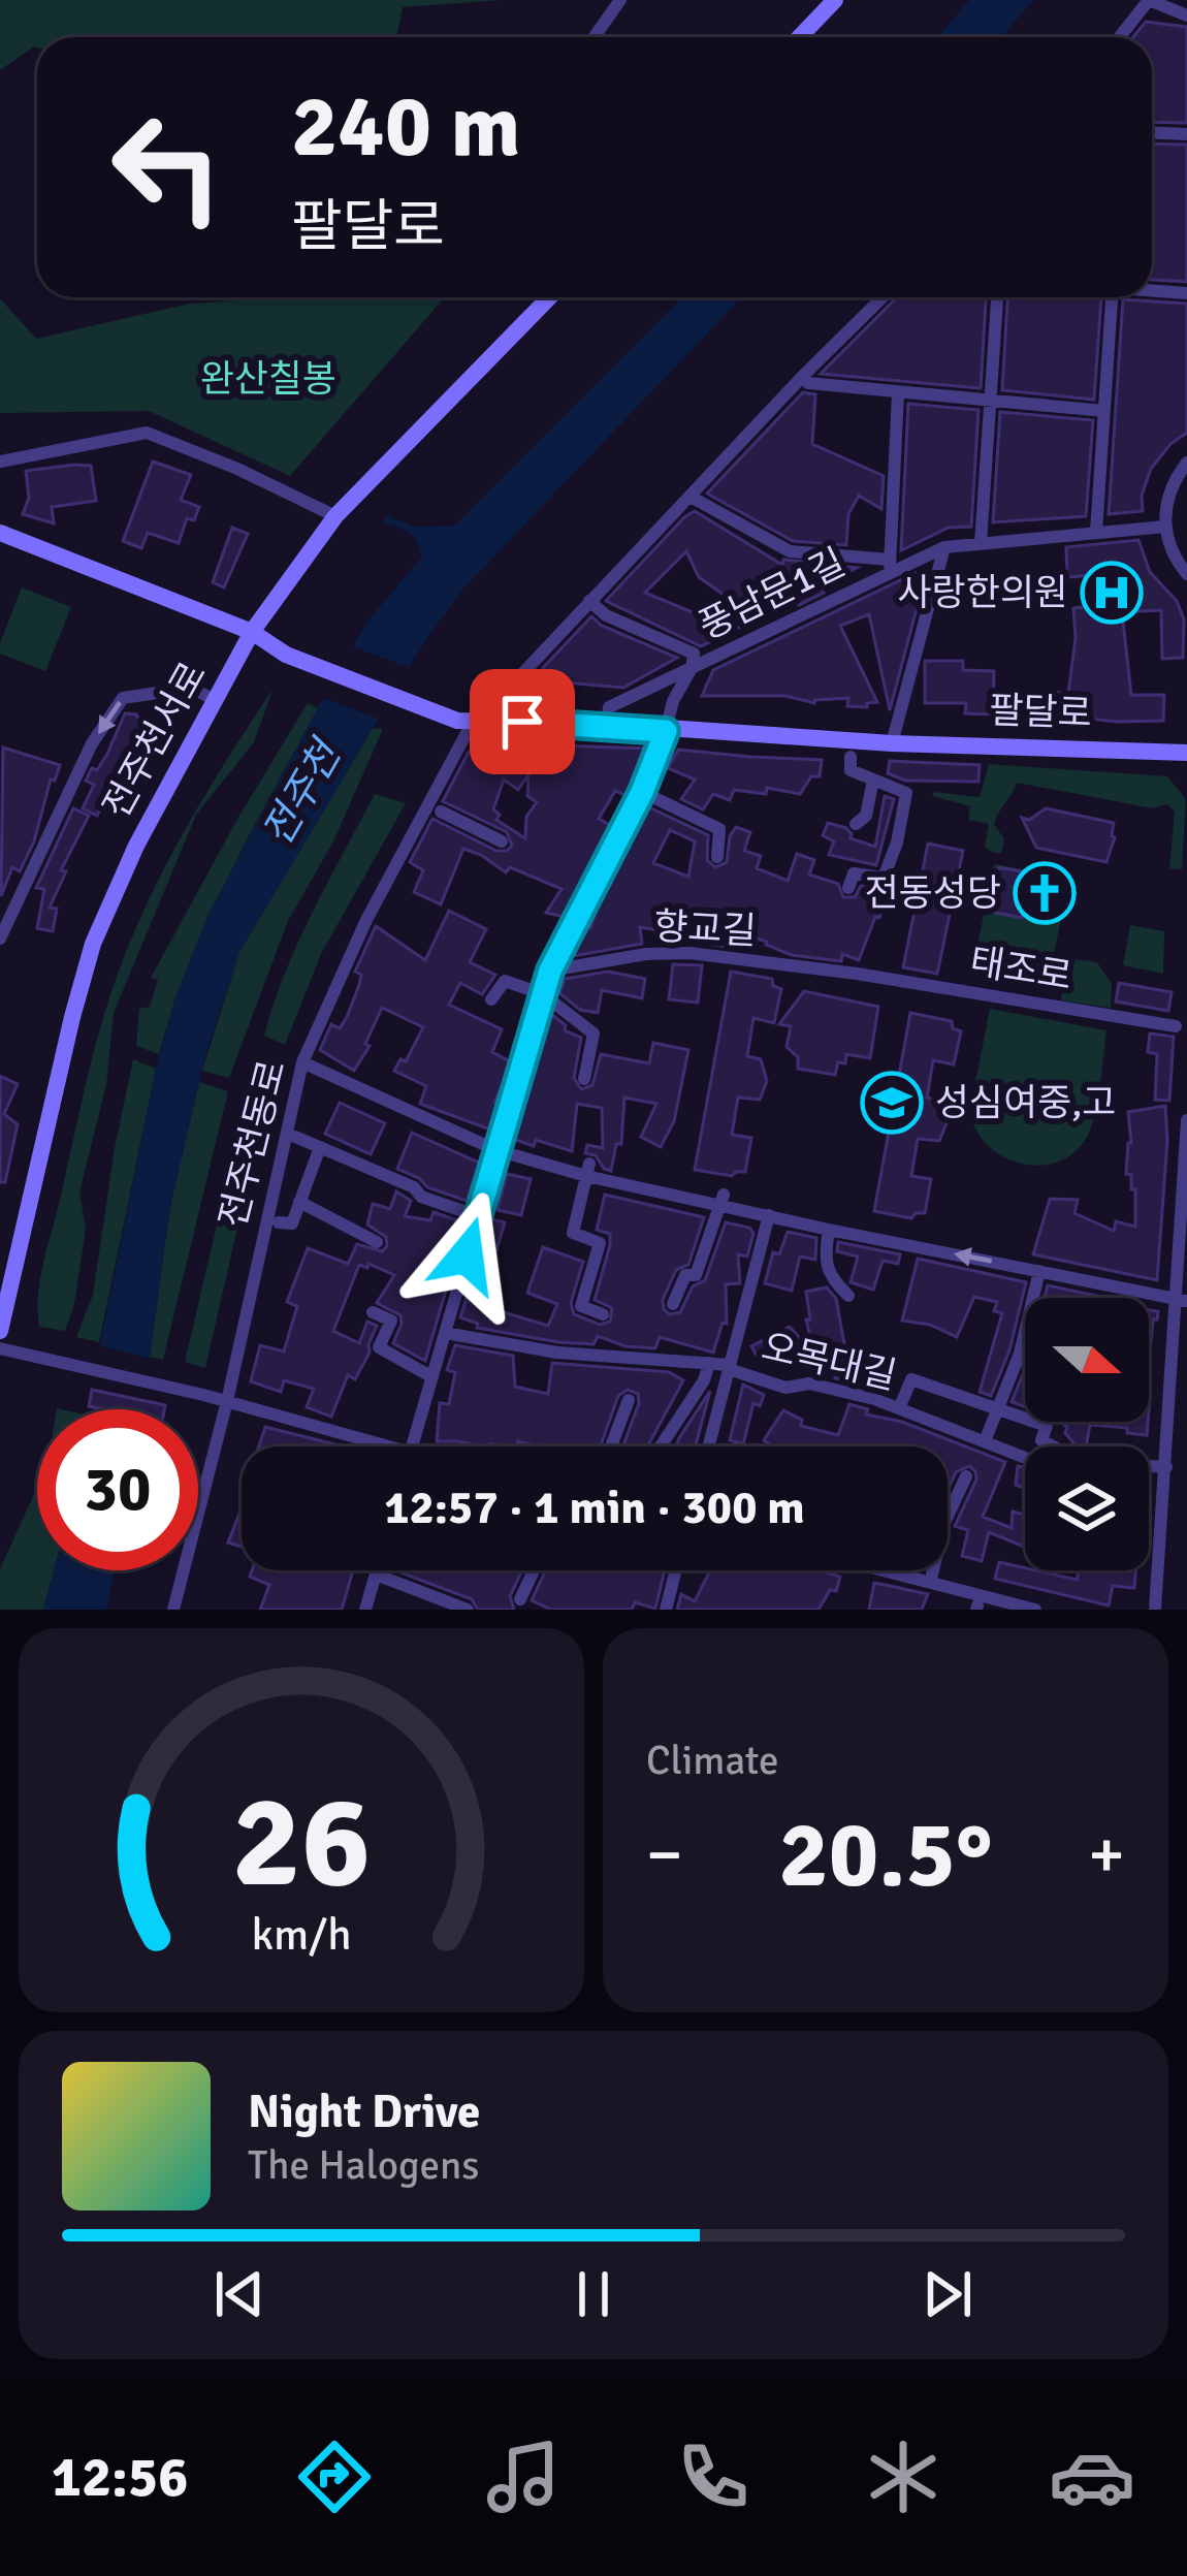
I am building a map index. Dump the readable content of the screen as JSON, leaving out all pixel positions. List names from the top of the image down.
{
  "streets": {
    "street": [
      "풍남문1길",
      "팔달로",
      "전주천서로",
      "향교길",
      "태조로",
      "전주천동로",
      "오목대길"
    ]
  },
  "crossings": [
    ["풍남문1길", "팔달로"],
    ["팔달로", "전주천동로"],
    ["향교길", "태조로"]
  ],
  "water": ["전주천"],
  "parks": ["완산칠봉"],
  "places": {
    "hospital": ["사랑한의원"],
    "church": ["전동성당"],
    "school or university": ["성심여중,고"]
  },
  "north": "right",
  "page": {
    "turn": ["240 m", "팔달로"],
    "limit": "30",
    "trip": "12:57 · 1 min · 300 m",
    "tile": "Climate",
    "heat": ["−", "20.5°", "+"],
    "song": ["Night Drive", "The Halogens"],
    "tabs": "12:56",
    "gauge": ["26", "km/h"]
  }
}
